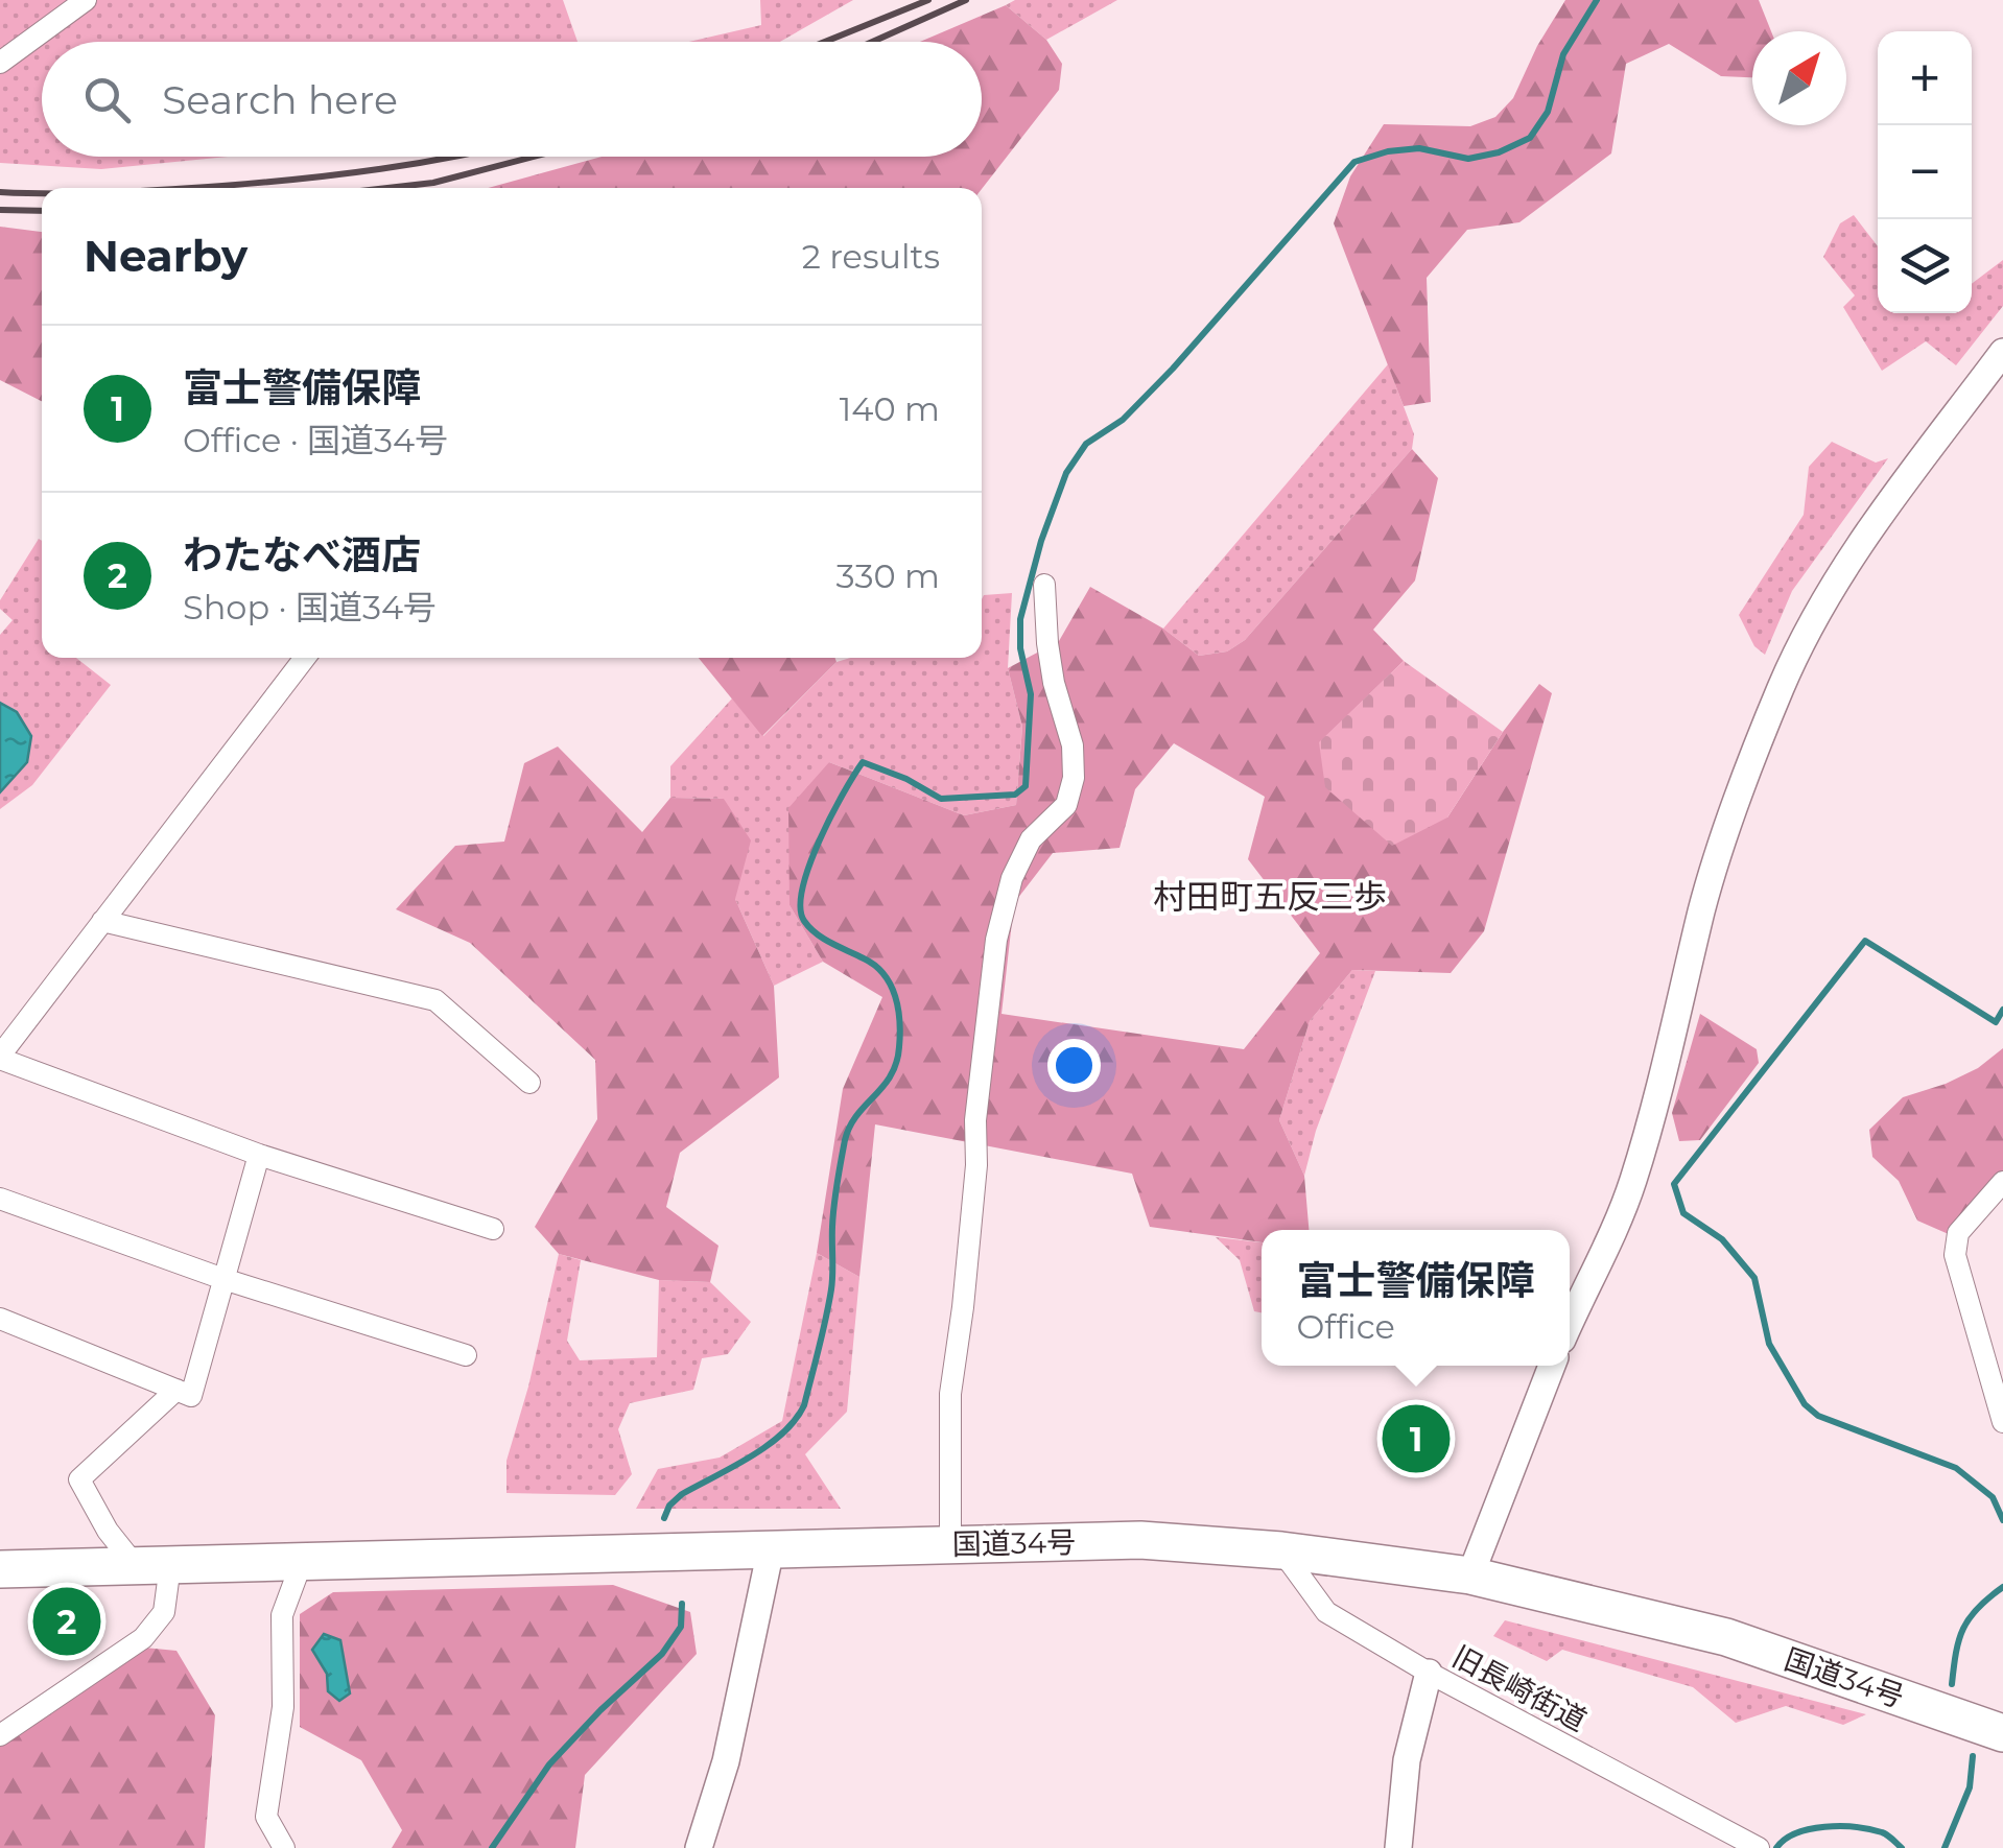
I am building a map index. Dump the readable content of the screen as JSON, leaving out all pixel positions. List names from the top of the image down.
{
  "streets": {
    "highway": ["国道34号"],
    "street": ["旧長崎街道"]
  },
  "crossings": [
    ["国道34号", "旧長崎街道"]
  ],
  "districts": ["村田町五反三歩"],
  "north": "top right",
  "page": {
    "map_buttons": ["+", "−"],
    "search": "Search here",
    "heading": ["Nearby", "2 results"],
    "list": [
      {
        "mark": "1",
        "name": "富士警備保障",
        "note": "Office · 国道34号",
        "value": "140 m"
      },
      {
        "mark": "2",
        "name": "わたなべ酒店",
        "note": "Shop · 国道34号",
        "value": "330 m"
      }
    ],
    "popup": ["富士警備保障", "Office"],
    "pins": ["1", "2"]
  }
}
